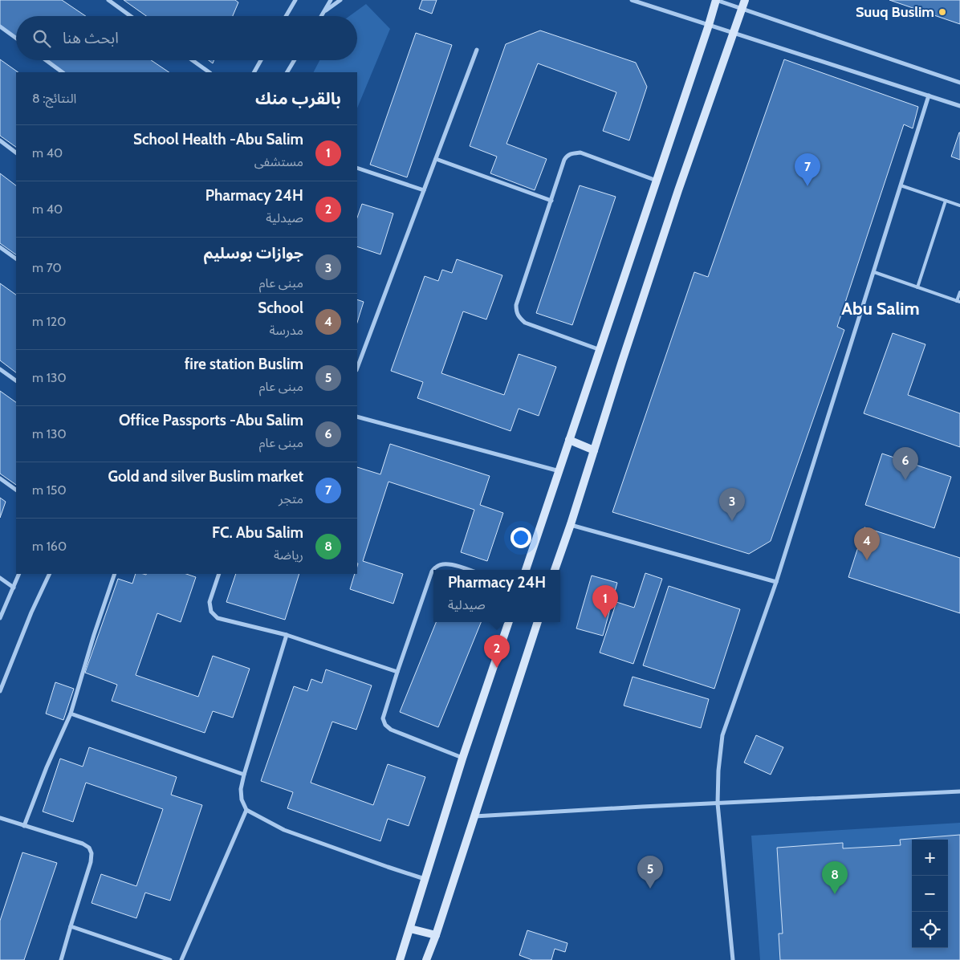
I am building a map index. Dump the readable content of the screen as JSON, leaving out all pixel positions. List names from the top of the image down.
{
  "districts": ["Abu Salim"],
  "places": ["Suuq Buslim"],
  "page": {
    "search": "ابحث هنا",
    "heading": ["بالقرب منك", "النتائج: 8"],
    "list": [
      {
        "mark": "1",
        "name": "School Health -Abu Salim",
        "note": "مستشفى",
        "value": "40 m"
      },
      {
        "mark": "2",
        "name": "Pharmacy 24H",
        "note": "صيدلية",
        "value": "40 m"
      },
      {
        "mark": "3",
        "name": "جوازات بوسليم",
        "note": "مبنى عام",
        "value": "70 m"
      },
      {
        "mark": "4",
        "name": "School",
        "note": "مدرسة",
        "value": "120 m"
      },
      {
        "mark": "5",
        "name": "fire station Buslim",
        "note": "مبنى عام",
        "value": "130 m"
      },
      {
        "mark": "6",
        "name": "Office Passports -Abu Salim",
        "note": "مبنى عام",
        "value": "130 m"
      },
      {
        "mark": "7",
        "name": "Gold and silver Buslim market",
        "note": "متجر",
        "value": "150 m"
      },
      {
        "mark": "8",
        "name": "FC. Abu Salim",
        "note": "رياضة",
        "value": "160 m"
      }
    ],
    "pins": [
      "7",
      "6",
      "3",
      "4",
      "1",
      "2",
      "5",
      "8"
    ],
    "popup": ["Pharmacy 24H", "صيدلية"],
    "map_buttons": ["+", "−"]
  }
}
